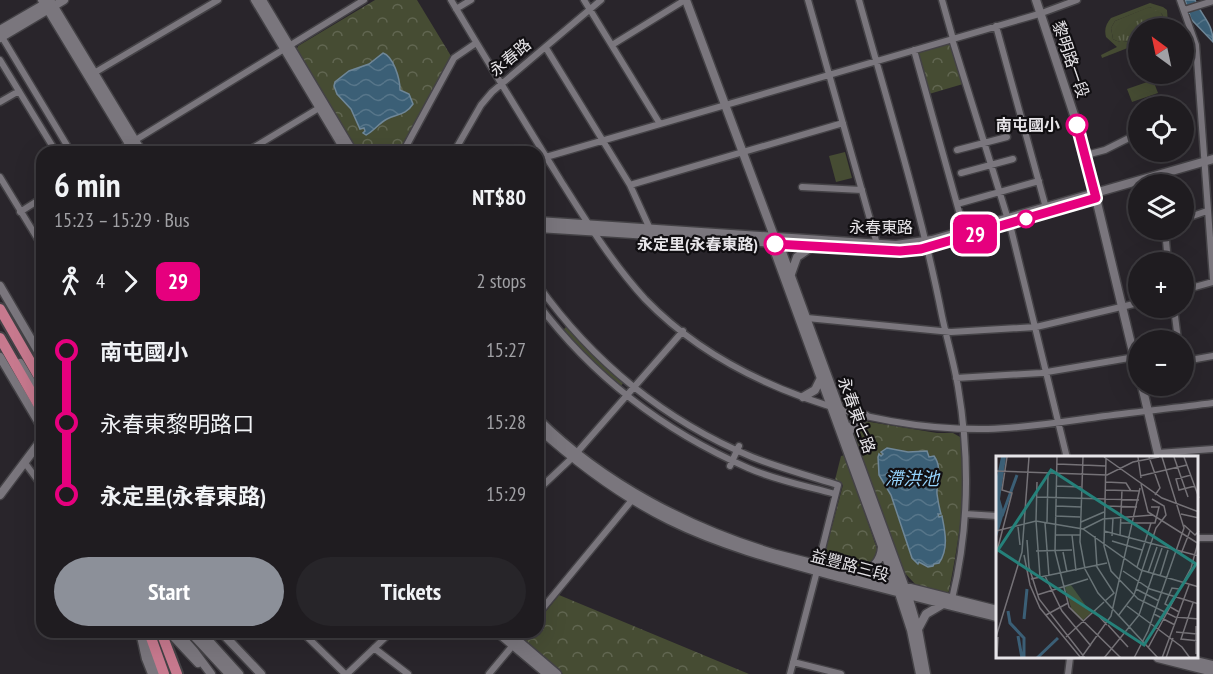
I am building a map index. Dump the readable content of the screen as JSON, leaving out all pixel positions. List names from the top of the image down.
{
  "streets": {
    "street": [
      "永春路",
      "黎明路一段",
      "永春東路",
      "永春東七路",
      "益豐路三段"
    ]
  },
  "crossings": [
    ["黎明路一段", "永春東路"],
    ["永春東路", "永春東七路"],
    ["永春東七路", "益豐路三段"]
  ],
  "water": ["滯洪池"],
  "places": ["南屯國小", "永定里(永春東路)"],
  "lines": ["bus line 29"],
  "north": "top left",
  "page": {
    "on_map": "29",
    "map_buttons": ["+", "−"],
    "heading": ["6 min", "15:23 – 15:29 · Bus", "NT$80"],
    "legs": ["4", "29", "2 stops"],
    "list": [
      {
        "name": "南屯國小",
        "value": "15:27"
      },
      {
        "name": "永春東黎明路口",
        "value": "15:28"
      },
      {
        "name": "永定里(永春東路)",
        "value": "15:29"
      }
    ],
    "buttons": ["Start", "Tickets"]
  }
}
